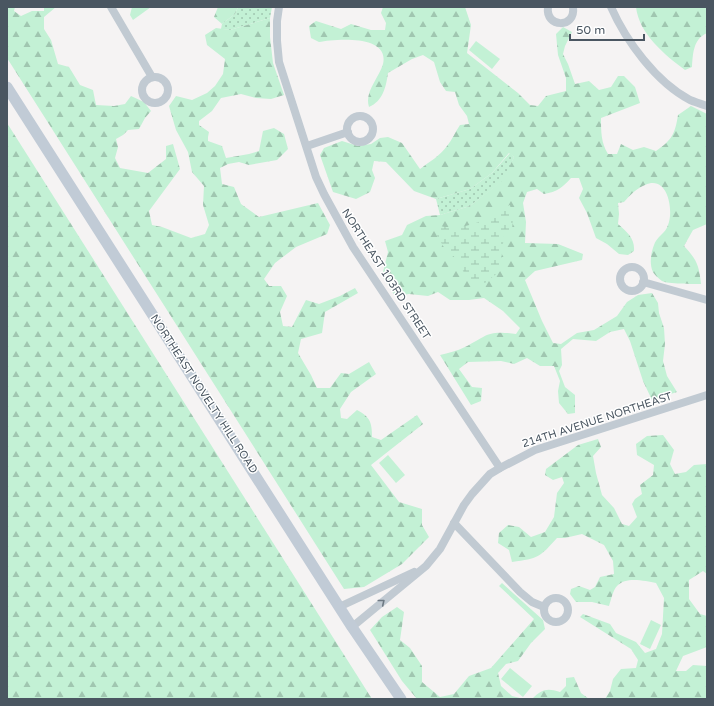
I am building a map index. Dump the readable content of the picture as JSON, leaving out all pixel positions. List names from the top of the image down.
{
  "streets": {
    "main road": ["NORTHEAST NOVELTY HILL ROAD"],
    "street": ["NORTHEAST 103RD STREET", "214TH AVENUE NORTHEAST"]
  },
  "crossings": [
    ["NORTHEAST 103RD STREET", "214TH AVENUE NORTHEAST"],
    ["NORTHEAST NOVELTY HILL ROAD", "214TH AVENUE NORTHEAST"]
  ],
  "scale_bar": "50 m"
}
